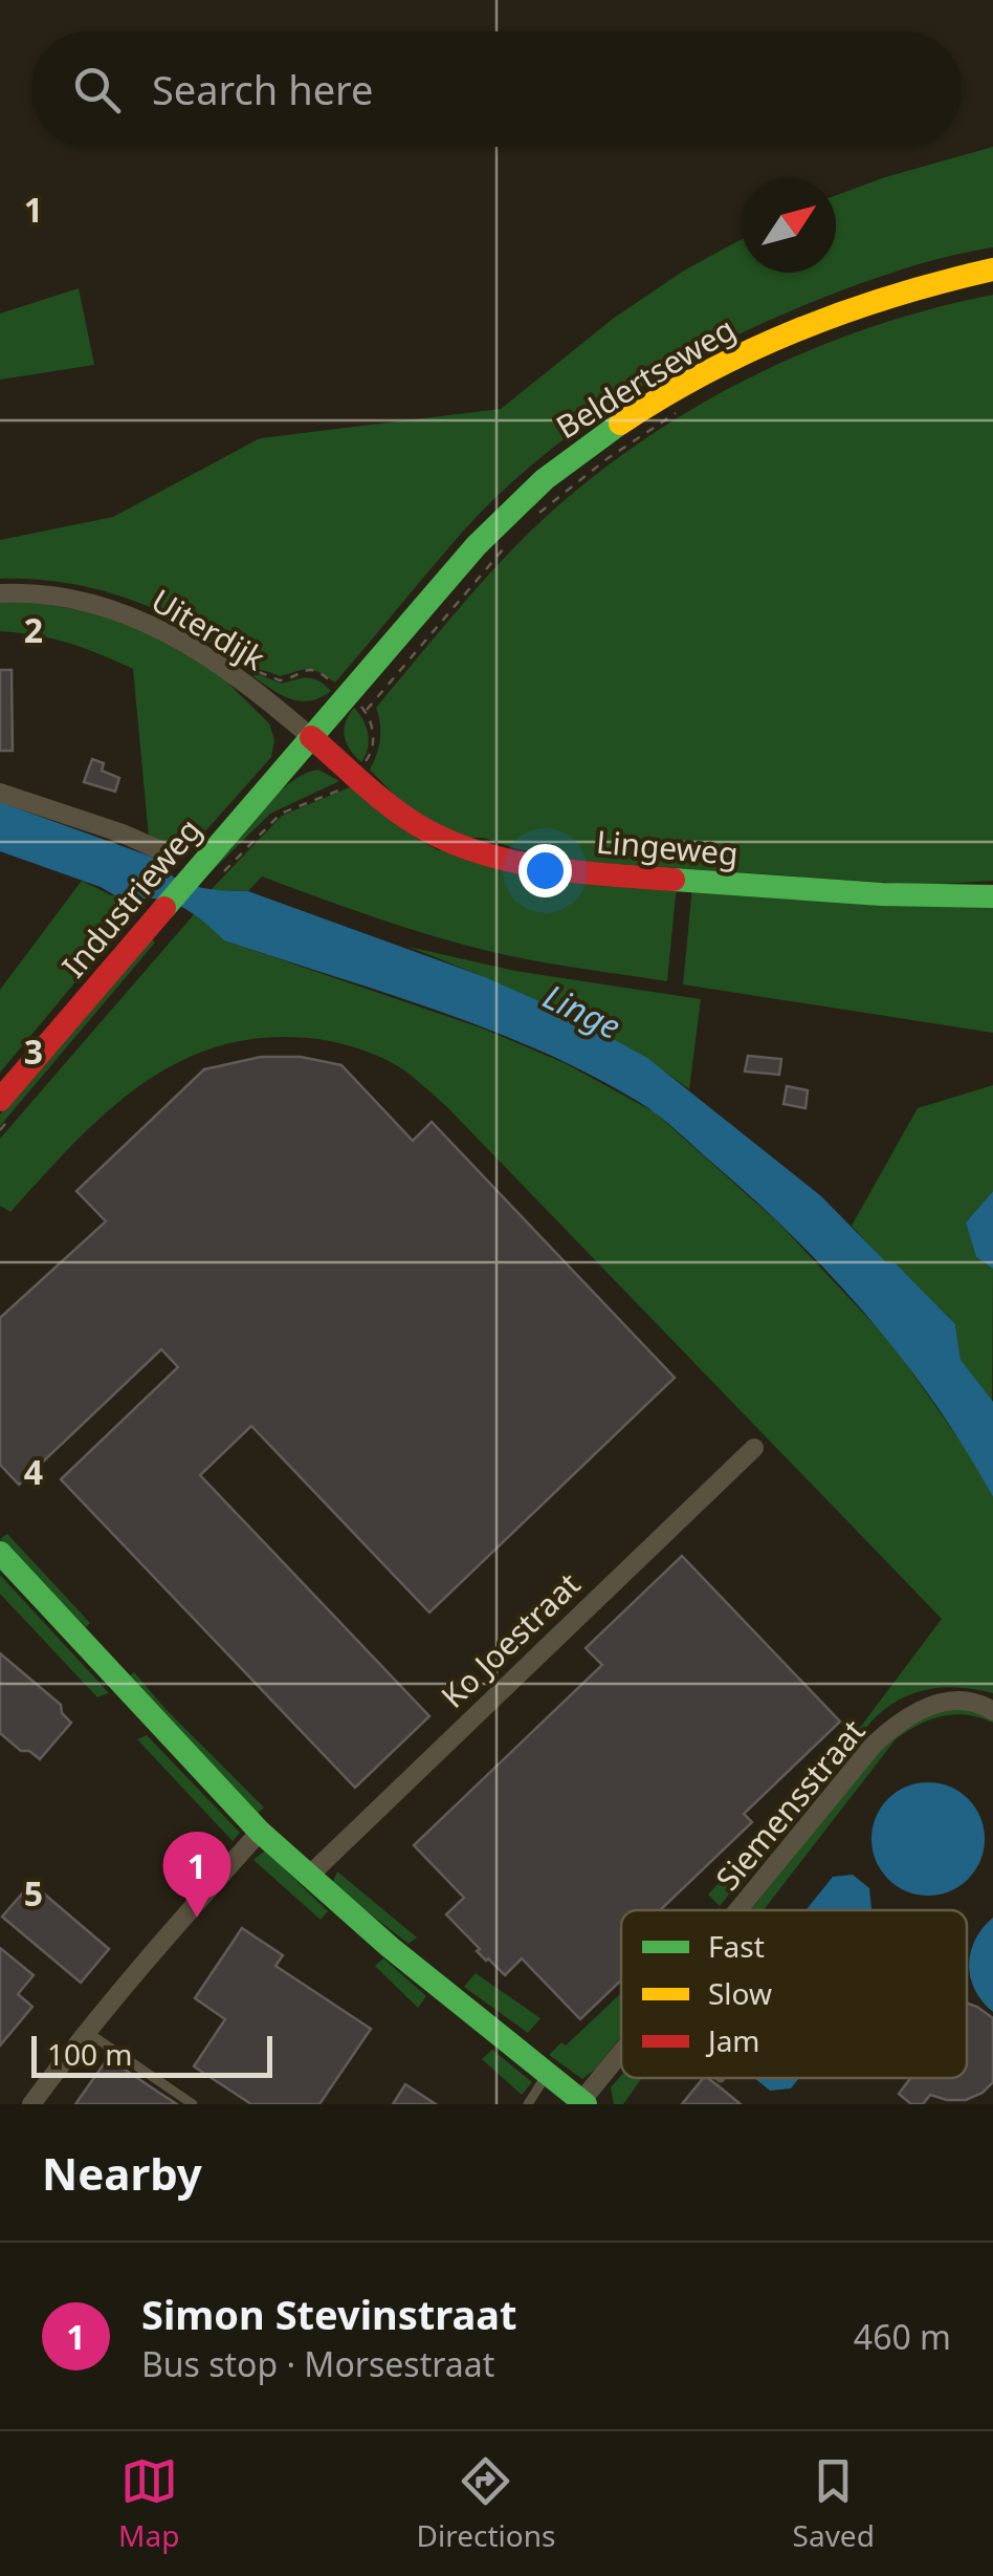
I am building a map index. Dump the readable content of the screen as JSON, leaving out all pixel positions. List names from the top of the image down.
{
  "streets": {
    "street": [
      "Beldertseweg",
      "Uiterdijk",
      "Lingeweg",
      "Industrieweg",
      "Ko Joestraat",
      "Siemensstraat"
    ]
  },
  "crossings": [
    ["Beldertseweg", "Uiterdijk"],
    ["Beldertseweg", "Lingeweg"],
    ["Beldertseweg", "Industrieweg"],
    ["Uiterdijk", "Lingeweg"],
    ["Uiterdijk", "Industrieweg"],
    ["Lingeweg", "Industrieweg"]
  ],
  "water": ["Linge"],
  "legend": ["Fast", "Slow", "Jam"],
  "scale_bar": "100 m",
  "north": "top right",
  "page": {
    "search": "Search here",
    "pins": "1",
    "scale": "100 m",
    "heading": "Nearby",
    "list": [
      {
        "mark": "1",
        "name": "Simon Stevinstraat",
        "note": "Bus stop · Morsestraat",
        "value": "460 m"
      }
    ],
    "nav": ["Map", "Directions", "Saved"]
  },
  "grid": {
    "rows": [
      "1",
      "2",
      "3",
      "4",
      "5"
    ]
  }
}
